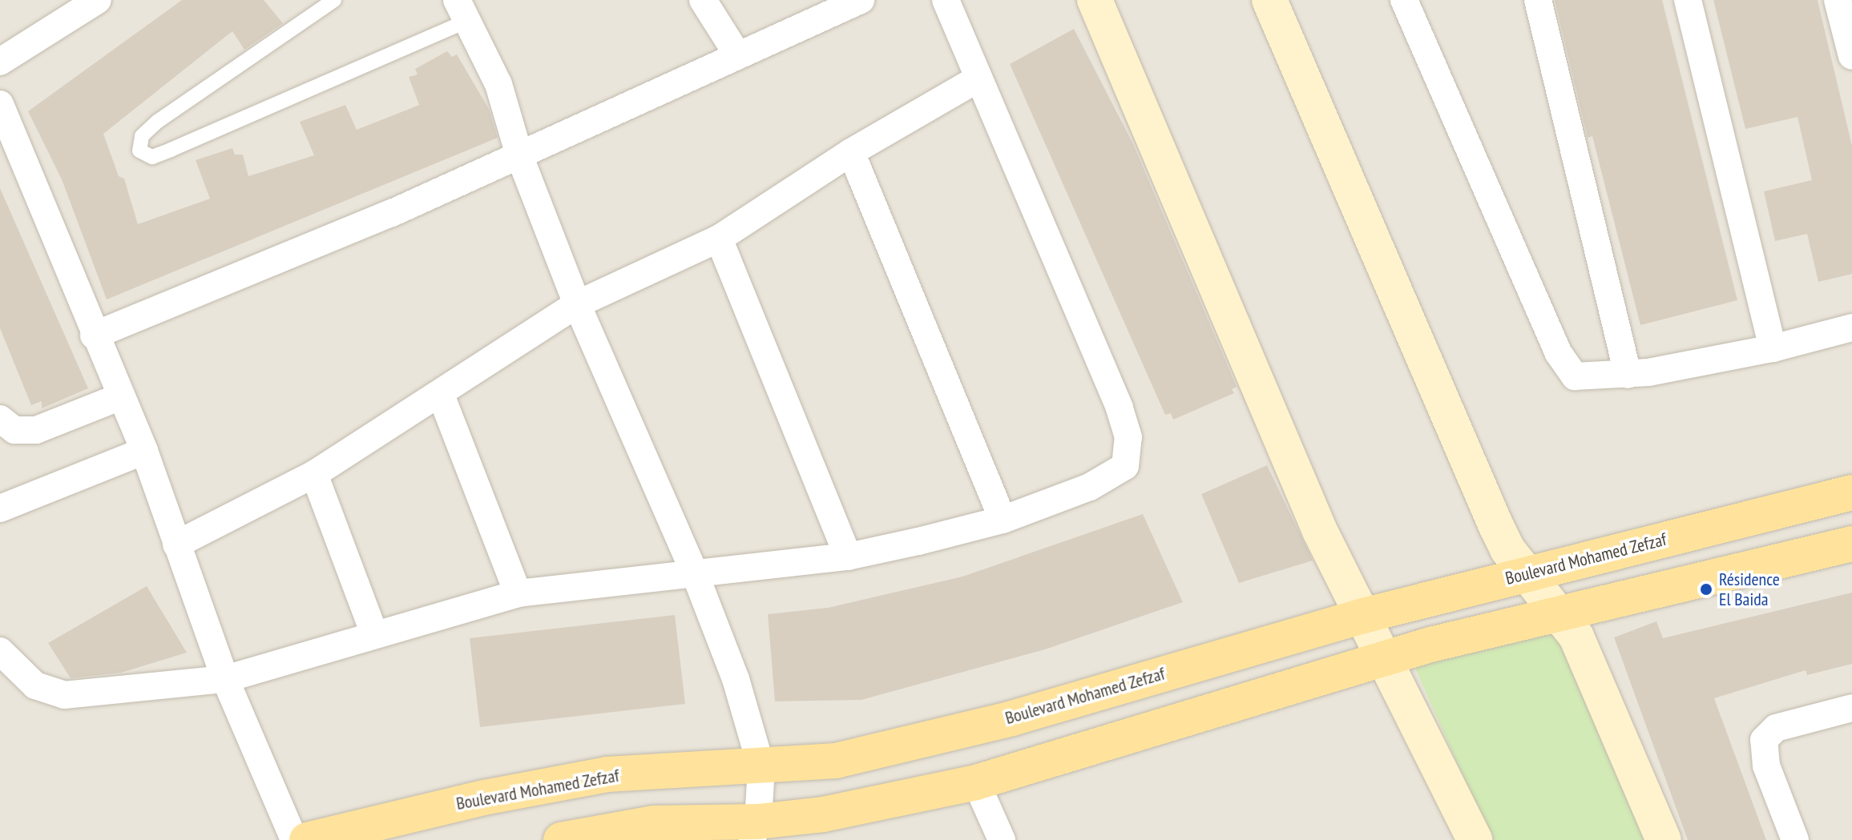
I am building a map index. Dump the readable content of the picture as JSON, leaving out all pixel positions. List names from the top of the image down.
{
  "streets": {
    "main road": ["Boulevard Mohamed Zefzaf"]
  },
  "places": ["Résidence El Baida"]
}
